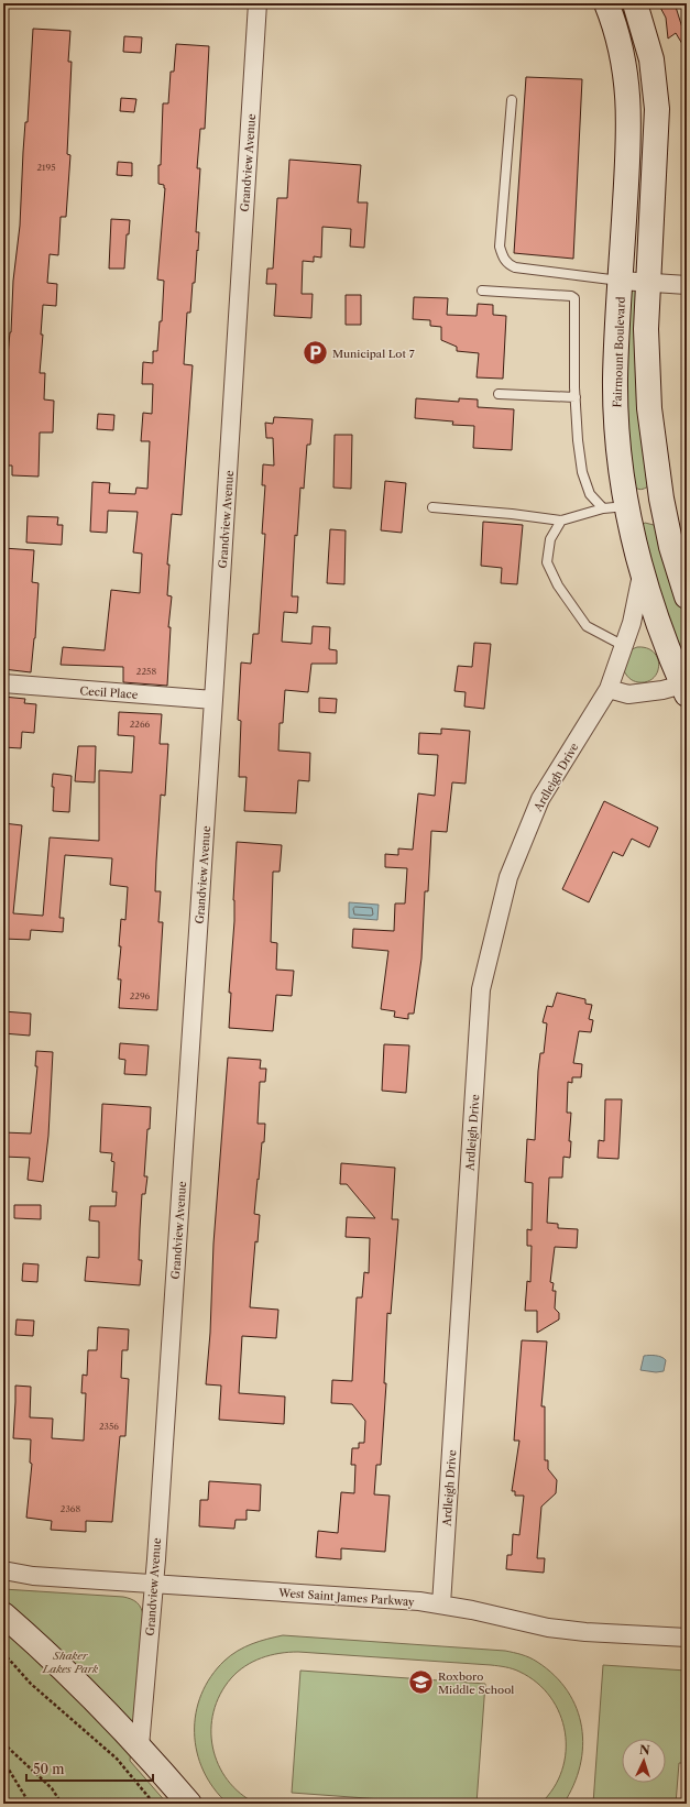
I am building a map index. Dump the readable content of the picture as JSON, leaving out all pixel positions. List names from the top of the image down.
{
  "streets": {
    "main road": ["Fairmount Boulevard"],
    "street": [
      "Grandview Avenue",
      "Cecil Place",
      "Ardleigh Drive",
      "West Saint James Parkway"
    ]
  },
  "crossings": [
    ["Grandview Avenue", "Cecil Place"],
    ["Grandview Avenue", "West Saint James Parkway"],
    ["Fairmount Boulevard", "Ardleigh Drive"],
    ["Ardleigh Drive", "West Saint James Parkway"]
  ],
  "parks": ["Shaker Lakes Park"],
  "places": {
    "parking": ["Municipal Lot 7"],
    "school or university": ["Roxboro Middle School"]
  },
  "house_numbers": [
    "2195",
    "2258",
    "2266",
    "2296",
    "2356",
    "2368"
  ],
  "scale_bar": "50 m",
  "north": "top"
}
